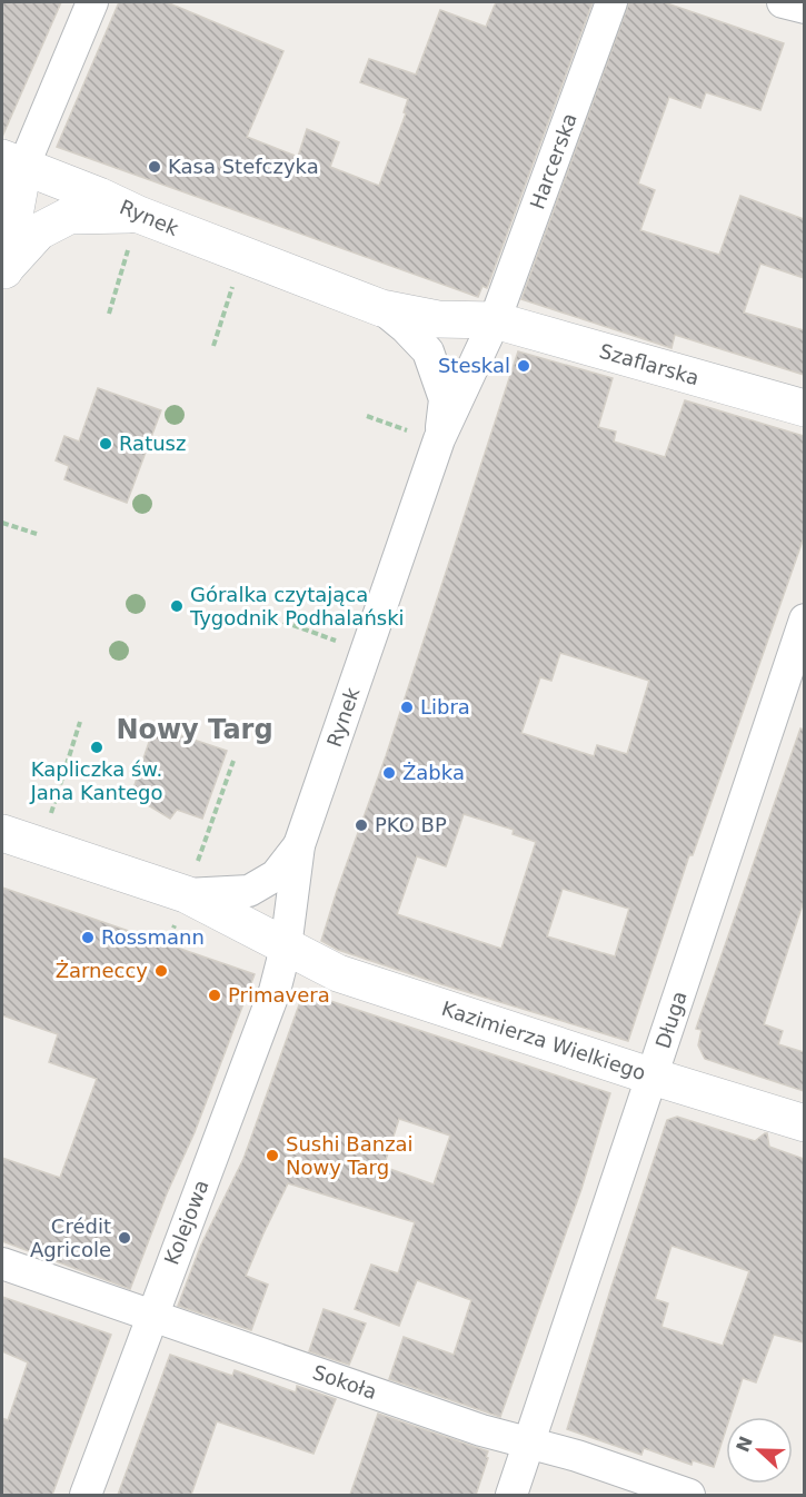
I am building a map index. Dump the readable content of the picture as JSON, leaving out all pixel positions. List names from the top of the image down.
{
  "streets": {
    "street": [
      "Harcerska",
      "Rynek",
      "Szaflarska",
      "Długa",
      "Kazimierza Wielkiego",
      "Kolejowa",
      "Sokoła"
    ]
  },
  "crossings": [
    ["Harcerska", "Rynek"],
    ["Harcerska", "Szaflarska"],
    ["Rynek", "Szaflarska"],
    ["Rynek", "Kazimierza Wielkiego"],
    ["Rynek", "Kolejowa"],
    ["Długa", "Kazimierza Wielkiego"],
    ["Długa", "Sokoła"],
    ["Kazimierza Wielkiego", "Kolejowa"],
    ["Kolejowa", "Sokoła"]
  ],
  "districts": ["Nowy Targ"],
  "places": [
    "Kasa Stefczyka",
    "Steskal",
    "Ratusz",
    "Góralka czytająca Tygodnik Podhalański",
    "Libra",
    "Kapliczka św. Jana Kantego",
    "Żabka",
    "PKO BP",
    "Rossmann",
    "Żarneccy",
    "Primavera",
    "Sushi Banzai Nowy Targ",
    "Crédit Agricole"
  ],
  "north": "left"
}
